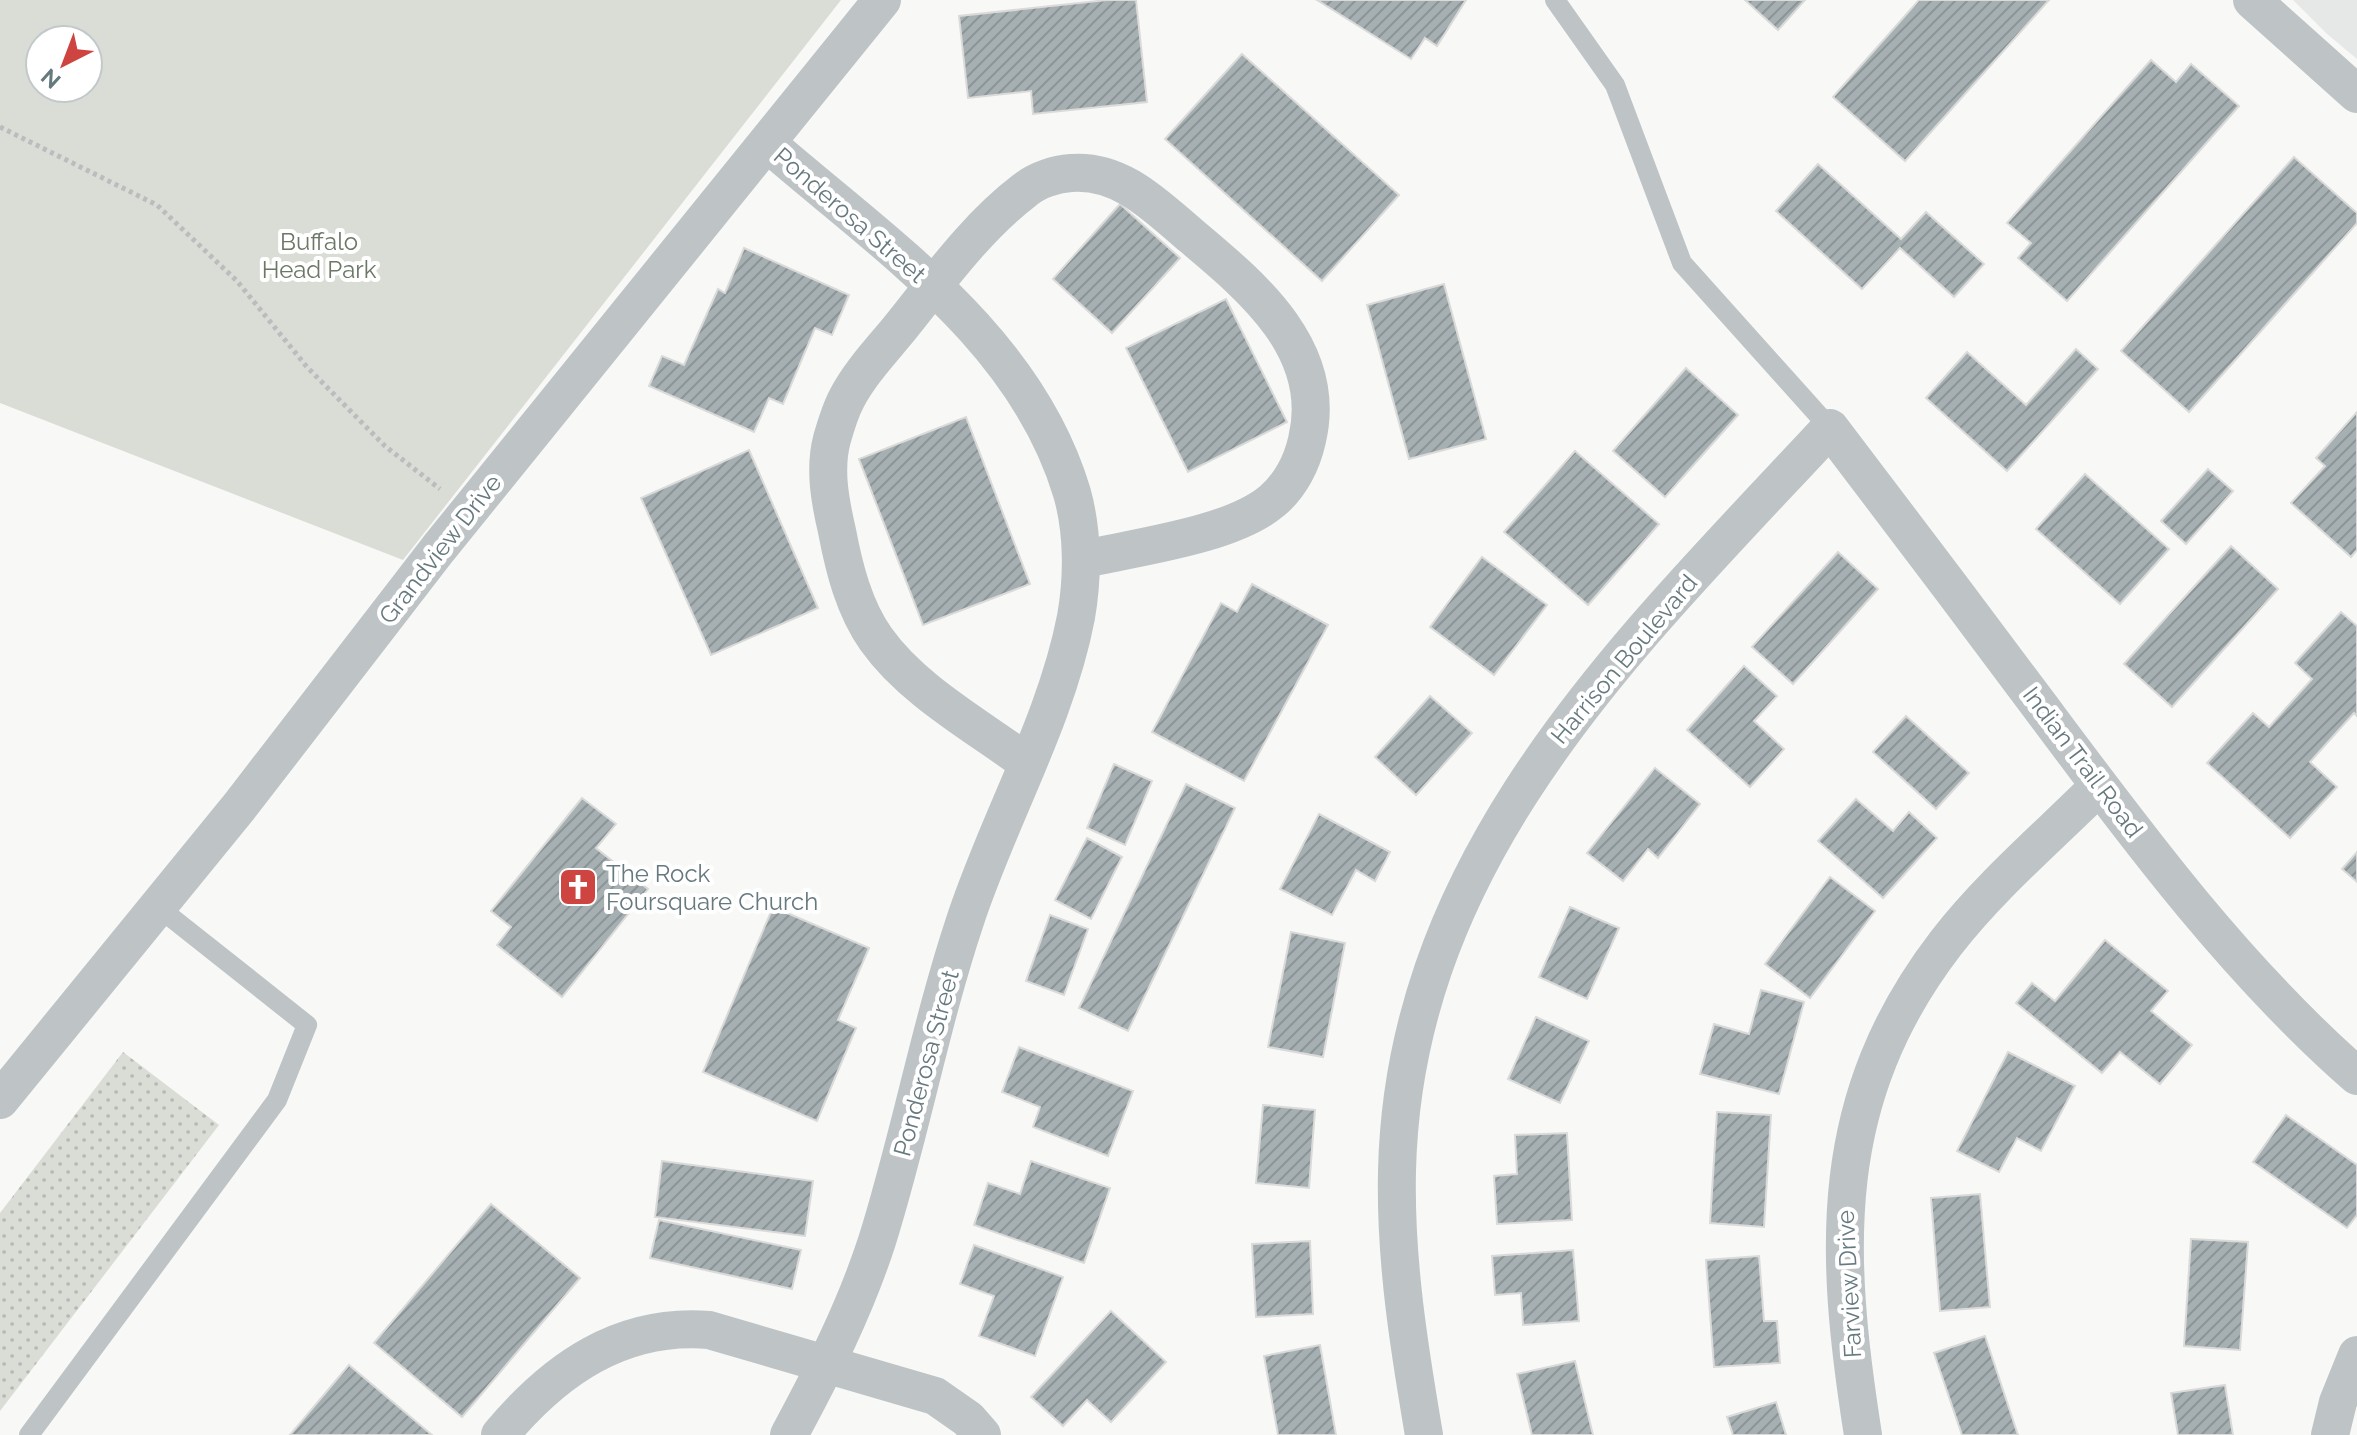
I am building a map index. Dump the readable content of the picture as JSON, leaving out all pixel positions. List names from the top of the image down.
{
  "streets": {
    "street": [
      "Ponderosa Street",
      "Grandview Drive",
      "Harrison Boulevard",
      "Indian Trail Road",
      "Farview Drive"
    ]
  },
  "crossings": [
    ["Ponderosa Street", "Grandview Drive"],
    ["Harrison Boulevard", "Indian Trail Road"],
    ["Indian Trail Road", "Farview Drive"]
  ],
  "parks": ["Buffalo Head Park"],
  "places": {
    "church": ["The Rock Foursquare Church"]
  },
  "north": "bottom left"
}
